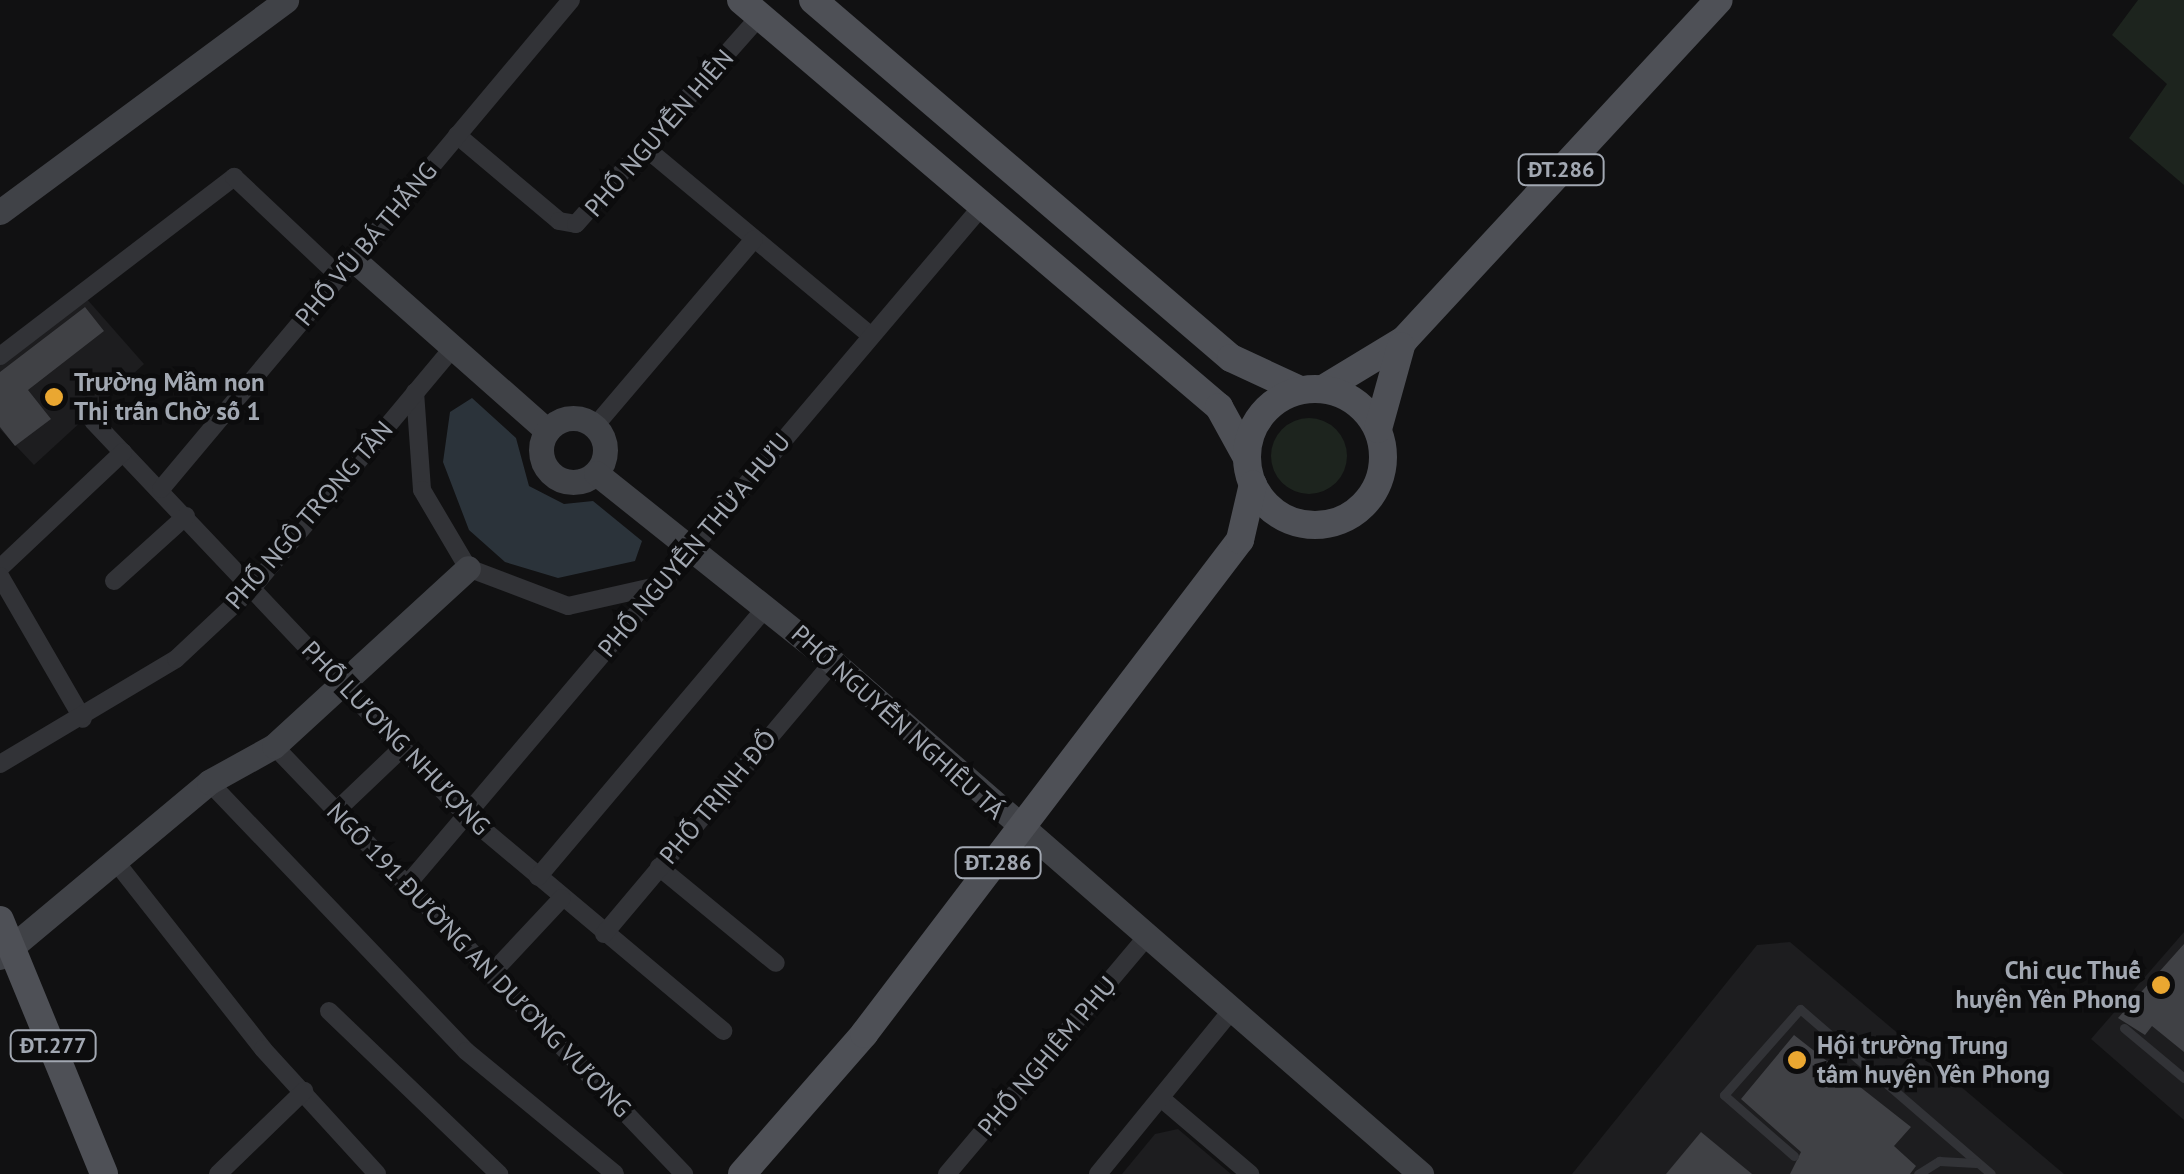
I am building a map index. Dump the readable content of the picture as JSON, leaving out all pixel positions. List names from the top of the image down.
{
  "streets": {
    "main road": ["ĐT.286", "ĐT.277"],
    "street": [
      "PHỐ NGUYỄN HIẾN",
      "PHỐ VŨ BÁ THẮNG",
      "PHỐ NGÔ TRỌNG TÂN",
      "PHỐ NGUYỄN THỪA HƯU",
      "PHỐ NGUYỄN NGHIÊU TÁ",
      "PHỐ LƯƠNG NHƯỢNG",
      "PHỐ TRỊNH ĐỔ",
      "NGÕ 191 ĐƯỜNG AN DƯƠNG VƯƠNG",
      "PHỐ NGHIÊM PHỤ"
    ]
  },
  "crossings": [
    ["PHỐ NGUYỄN HIẾN", "PHỐ VŨ BÁ THẮNG"],
    ["ĐT.286", "PHỐ NGUYỄN NGHIÊU TÁ"],
    ["PHỐ VŨ BÁ THẮNG", "PHỐ LƯƠNG NHƯỢNG"],
    ["PHỐ NGÔ TRỌNG TÂN", "PHỐ LƯƠNG NHƯỢNG"],
    ["PHỐ NGUYỄN THỪA HƯU", "PHỐ NGUYỄN NGHIÊU TÁ"],
    ["PHỐ NGUYỄN THỪA HƯU", "PHỐ LƯƠNG NHƯỢNG"],
    ["PHỐ NGUYỄN THỪA HƯU", "NGÕ 191 ĐƯỜNG AN DƯƠNG VƯƠNG"],
    ["PHỐ NGUYỄN NGHIÊU TÁ", "PHỐ TRỊNH ĐỔ"],
    ["PHỐ NGUYỄN NGHIÊU TÁ", "PHỐ NGHIÊM PHỤ"],
    ["PHỐ LƯƠNG NHƯỢNG", "PHỐ TRỊNH ĐỔ"]
  ],
  "places": ["Trường Mầm non Thị trấn Chờ số 1", "Chi cục Thuế huyện Yên Phong", "Hội trường Trung tâm huyện Yên Phong"]
}
